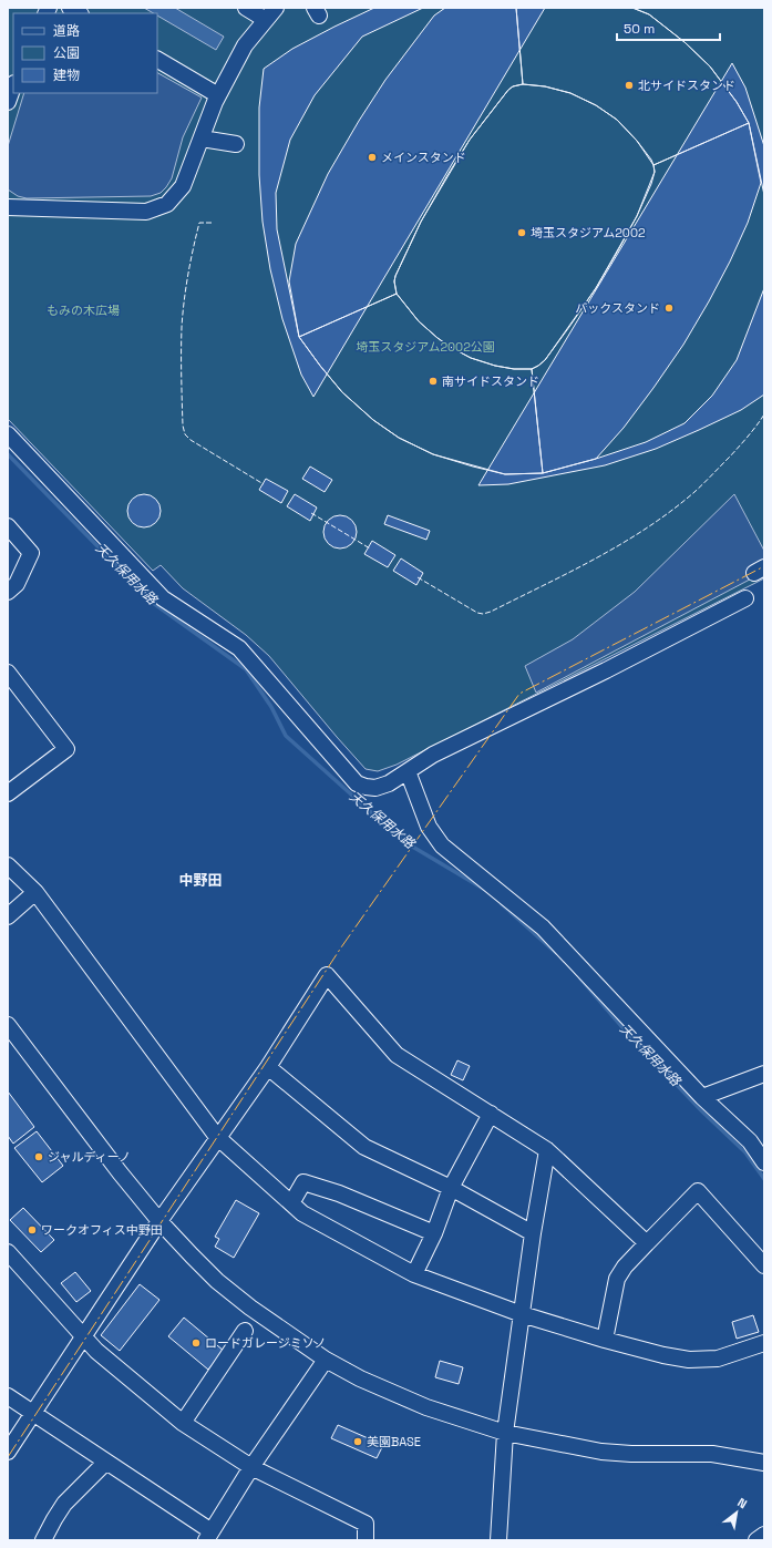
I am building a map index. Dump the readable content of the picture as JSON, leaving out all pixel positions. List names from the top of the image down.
{
  "districts": ["中野田"],
  "water": ["天久保用水路"],
  "parks": ["もみの木広場", "埼玉スタジアム2002公園"],
  "places": [
    "北サイドスタンド",
    "メインスタンド",
    "埼玉スタジアム2002",
    "バックスタンド",
    "南サイドスタンド",
    "ジャルディーノ",
    "ワークオフィス中野田",
    "ロードガレージミソノ",
    "美園BASE"
  ],
  "legend": ["道路", "公園", "建物"],
  "scale_bar": "50 m",
  "north": "top right"
}
